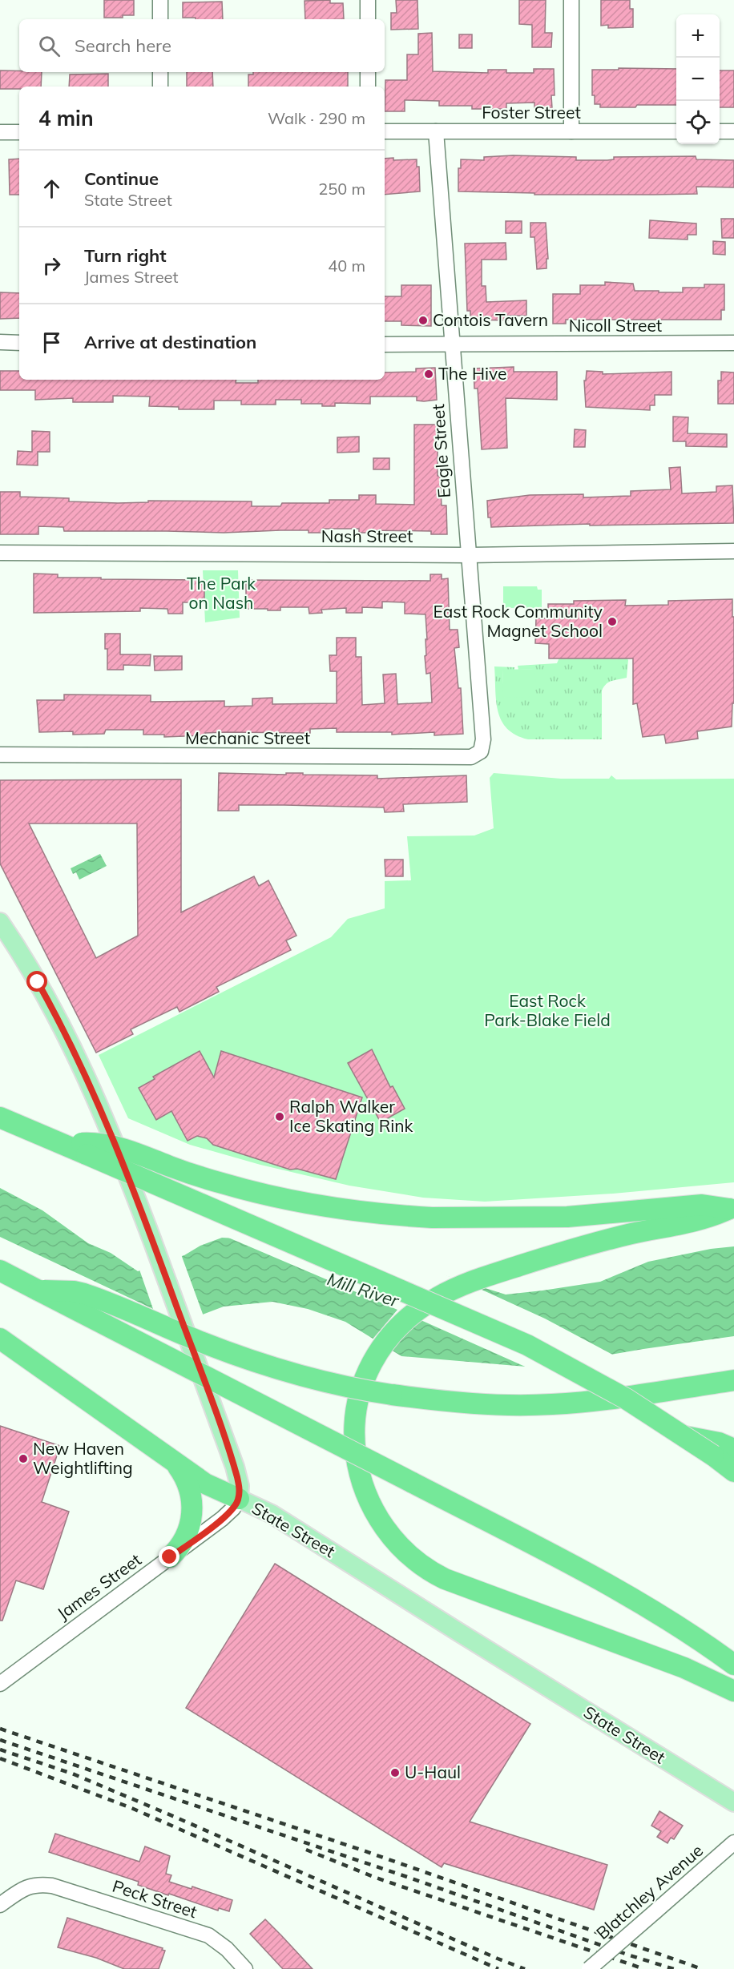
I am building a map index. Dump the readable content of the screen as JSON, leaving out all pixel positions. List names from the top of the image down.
{
  "streets": {
    "main road": ["State Street"],
    "street": [
      "Foster Street",
      "Nicoll Street",
      "Eagle Street",
      "Nash Street",
      "Mechanic Street",
      "James Street",
      "Blatchley Avenue",
      "Peck Street"
    ]
  },
  "crossings": [
    ["Foster Street", "Eagle Street"],
    ["Nicoll Street", "Eagle Street"],
    ["Eagle Street", "Nash Street"],
    ["Eagle Street", "Mechanic Street"],
    ["State Street", "James Street"]
  ],
  "water": ["Mill River"],
  "parks": ["The Park on Nash", "East Rock Park-Blake Field"],
  "places": [
    "Contois Tavern",
    "The Hive",
    "East Rock Community Magnet School",
    "Ralph Walker Ice Skating Rink",
    "New Haven Weightlifting",
    "U-Haul"
  ],
  "page": {
    "map_buttons": ["+", "−"],
    "search": "Search here",
    "heading": ["4 min", "Walk · 290 m"],
    "list": [
      ["Continue", "State Street", "250 m"],
      ["Turn right", "James Street", "40 m"],
      "Arrive at destination"
    ]
  }
}
